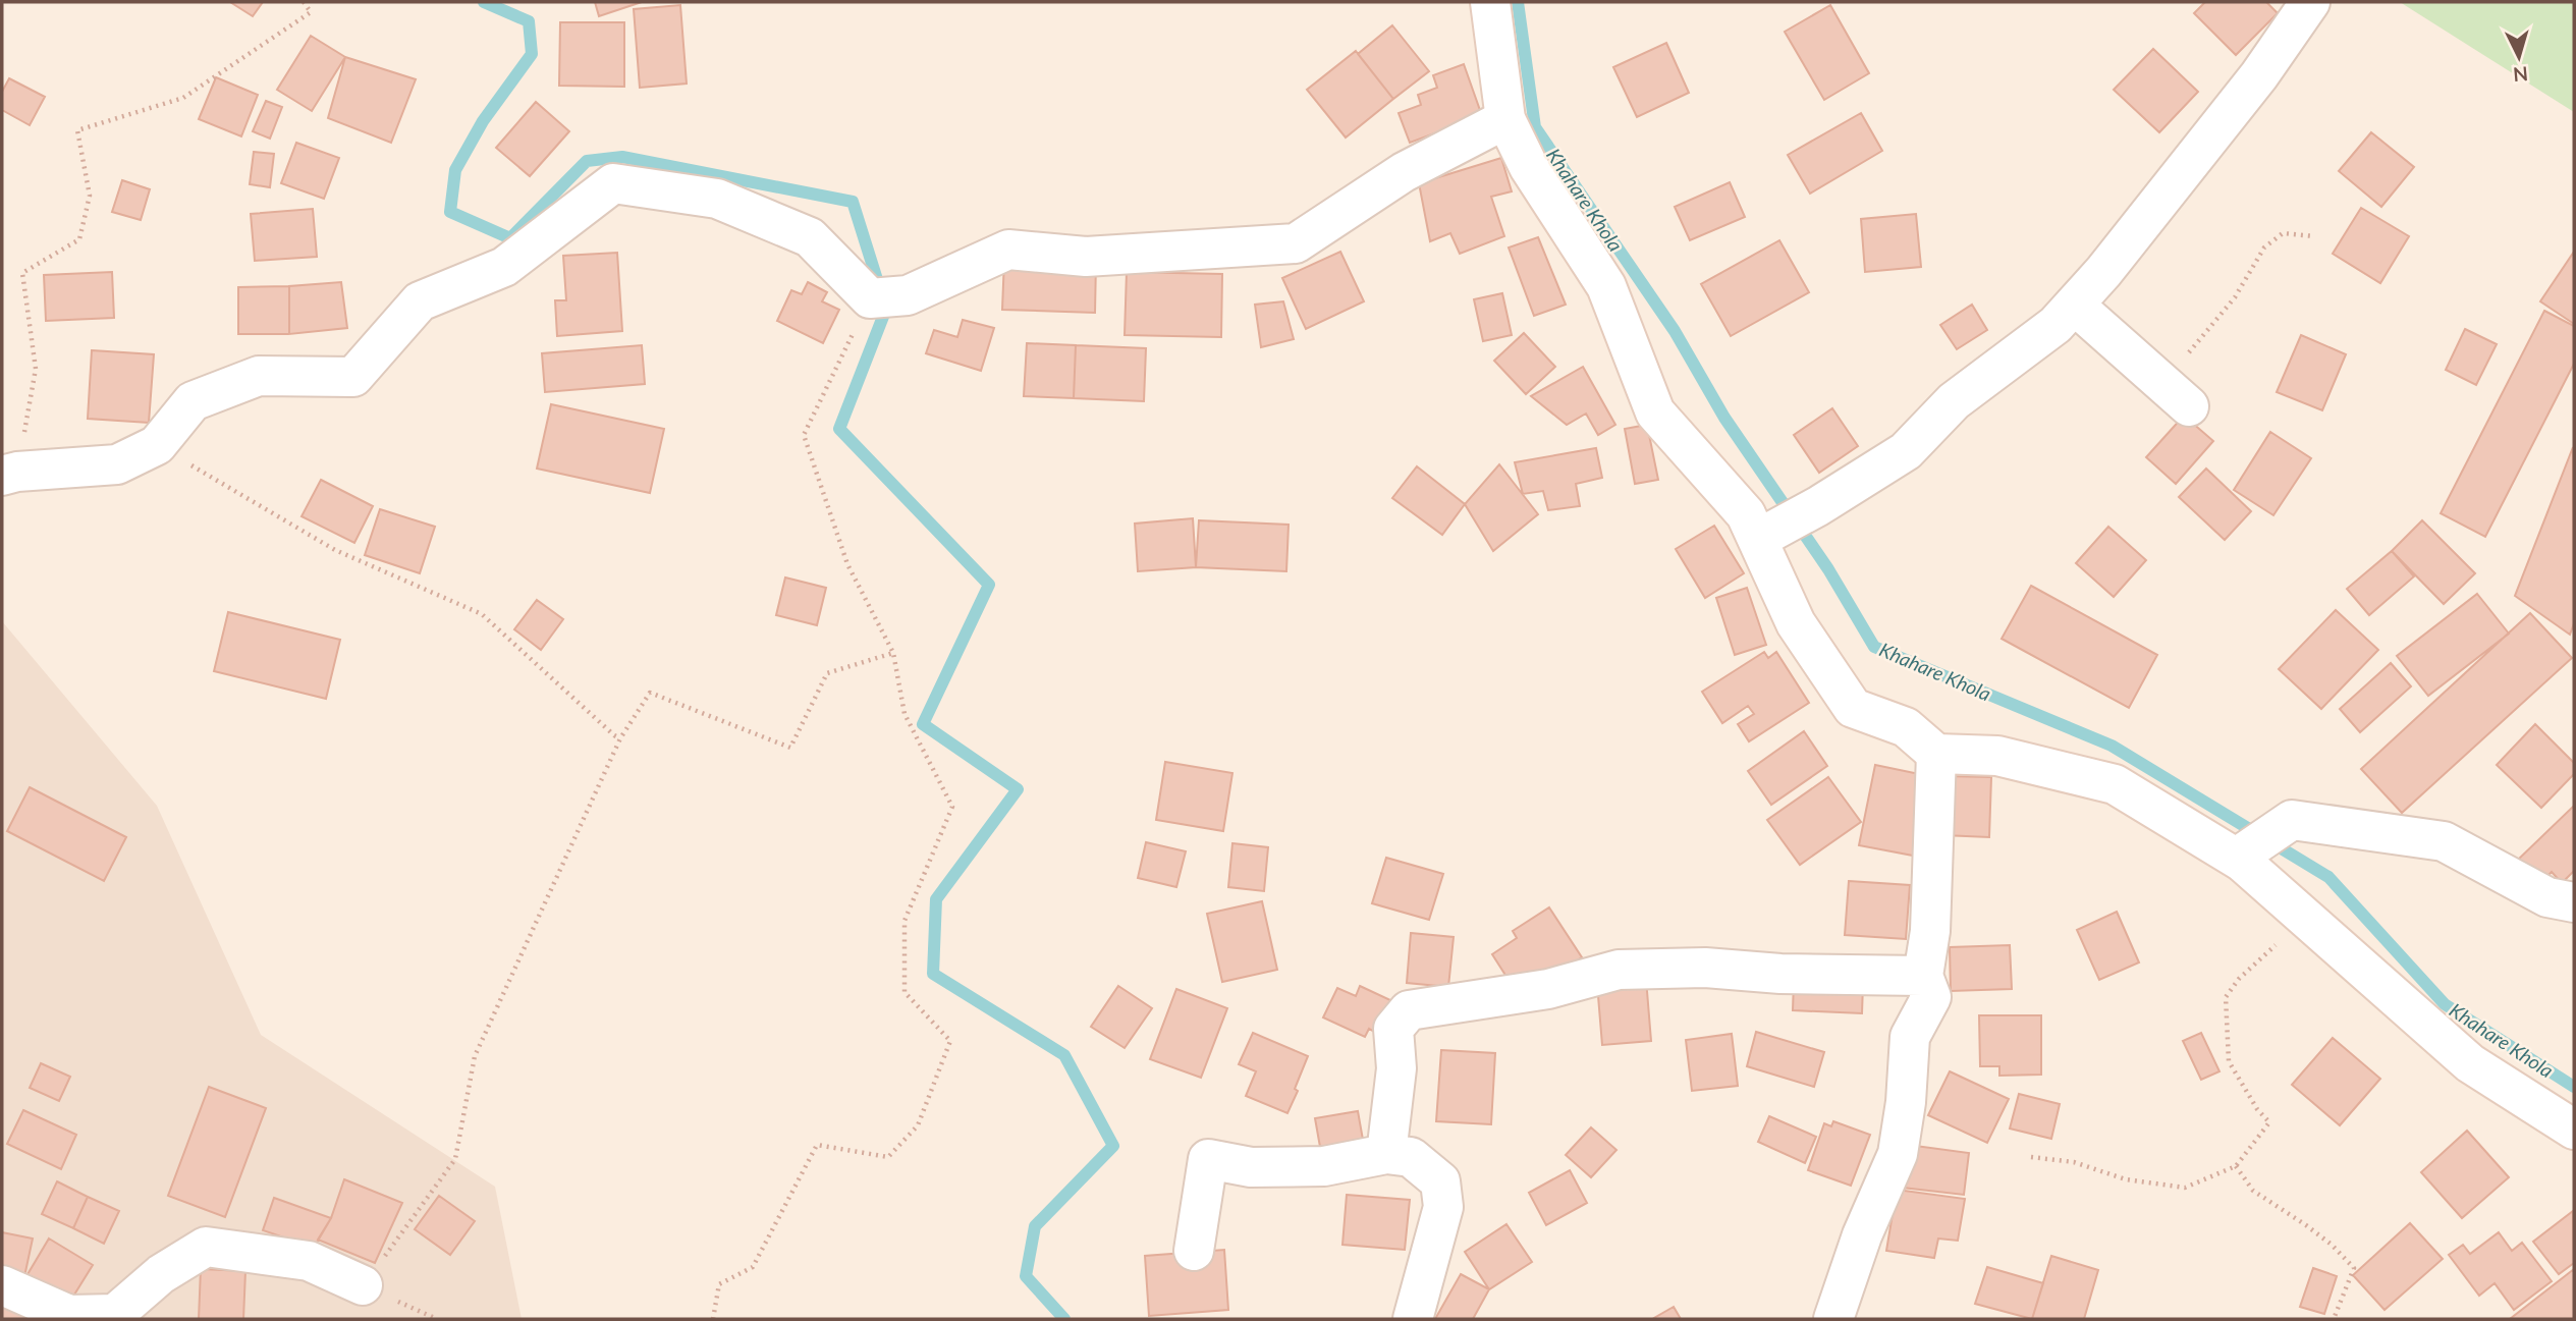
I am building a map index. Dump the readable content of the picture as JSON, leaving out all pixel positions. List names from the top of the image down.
{
  "water": ["Khahare Khola"],
  "north": "bottom"
}
